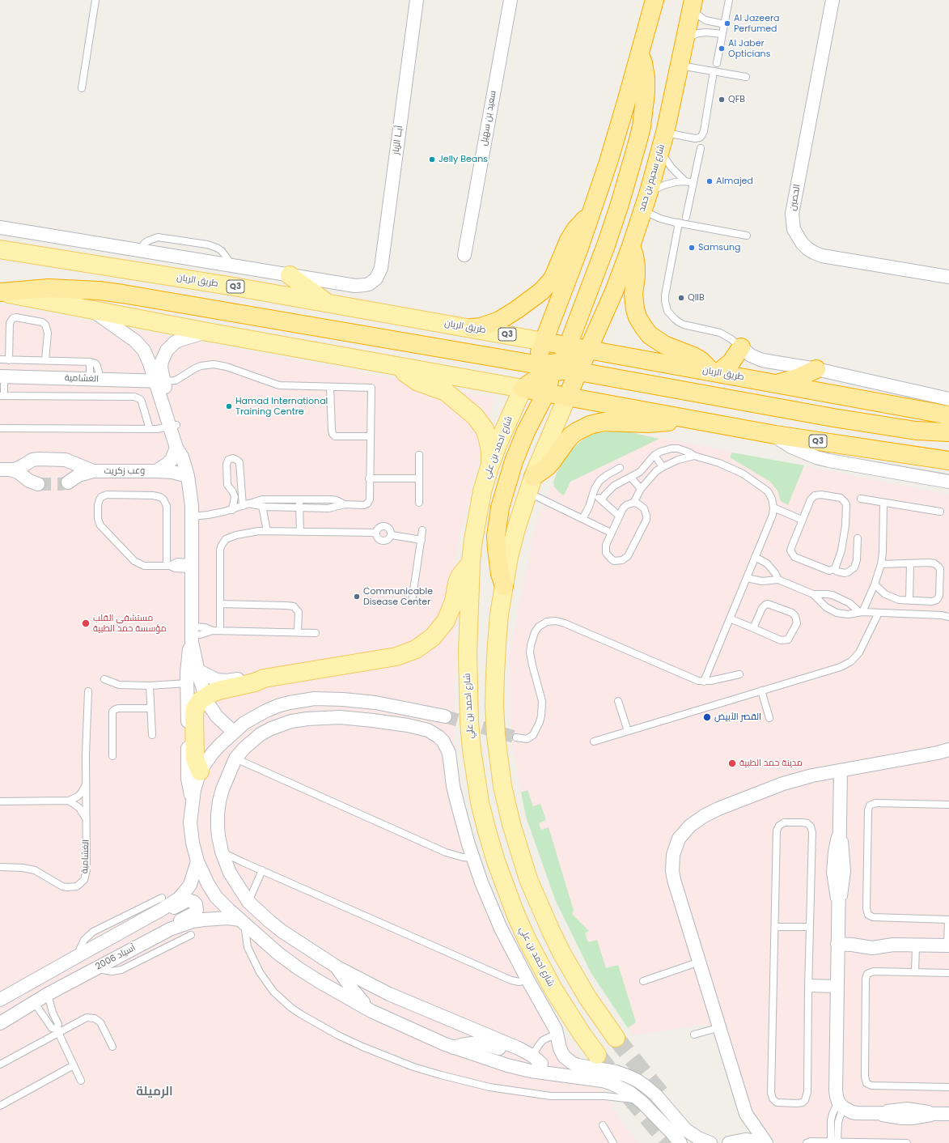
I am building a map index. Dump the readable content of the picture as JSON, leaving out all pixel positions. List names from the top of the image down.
{
  "streets": {
    "highway": [
      "شارع سحيم بن حمد",
      "طريق الريان",
      "Q3",
      "شارع احمد بن علي"
    ],
    "street": [
      "سعيد بن سهيل",
      "أبــا الزبار",
      "الحصين",
      "الغشامية",
      "وعب زكريت",
      "آسياد 2006"
    ]
  },
  "crossings": [
    ["شارع سحيم بن حمد", "طريق الريان"],
    ["طريق الريان", "شارع احمد بن علي"],
    ["Q3", "شارع احمد بن علي"]
  ],
  "districts": ["الرميلة"],
  "places": [
    "Al Jazeera Perfumed",
    "Al Jaber Opticians",
    "QFB",
    "Jelly Beans",
    "Almajed",
    "Samsung",
    "QIIB",
    "Hamad International Training Centre",
    "Communicable Disease Center",
    "مستشفى القلب مؤسسة حمد الطبية",
    "القصر الأبيض",
    "مدينة حمد الطبية"
  ]
}
